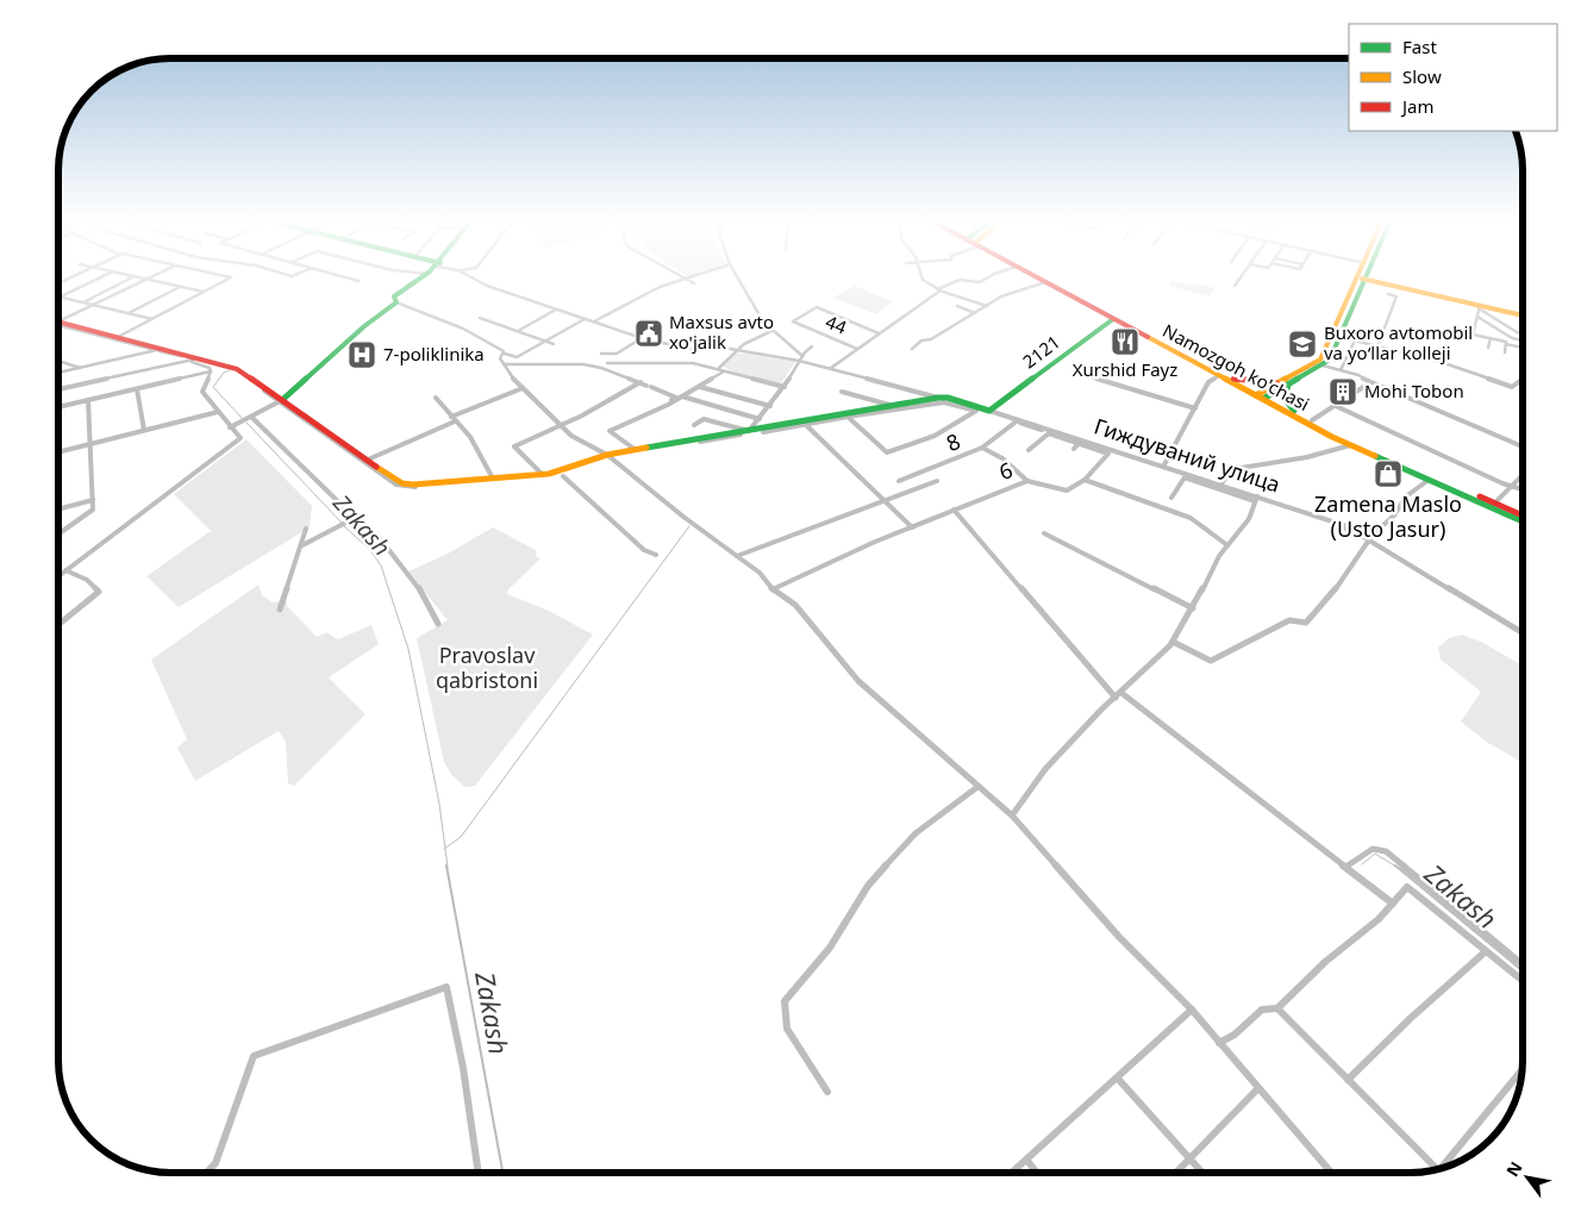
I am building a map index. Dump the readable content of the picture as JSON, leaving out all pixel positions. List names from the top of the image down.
{
  "streets": {
    "main road": ["2121", "Namozgoh ko'chasi"],
    "street": [
      "44",
      "8",
      "Гиждуваний улица",
      "6"
    ]
  },
  "crossings": [
    ["2121", "Namozgoh ko'chasi"],
    ["2121", "Гиждуваний улица"],
    ["8", "Гиждуваний улица"],
    ["Гиждуваний улица", "6"]
  ],
  "water": ["Zakash"],
  "parks": ["Pravoslav qabristoni"],
  "places": {
    "public building": ["Maxsus avto xo'jalik"],
    "restaurant": ["Xurshid Fayz"],
    "school or university": ["Buxoro avtomobil va yo‘llar kolleji"],
    "hospital": ["7-poliklinika"],
    "building": ["Mohi Tobon"],
    "shop": ["Zamena Maslo (Usto Jasur)"]
  },
  "legend": ["Fast", "Slow", "Jam"],
  "north": "top left"
}
